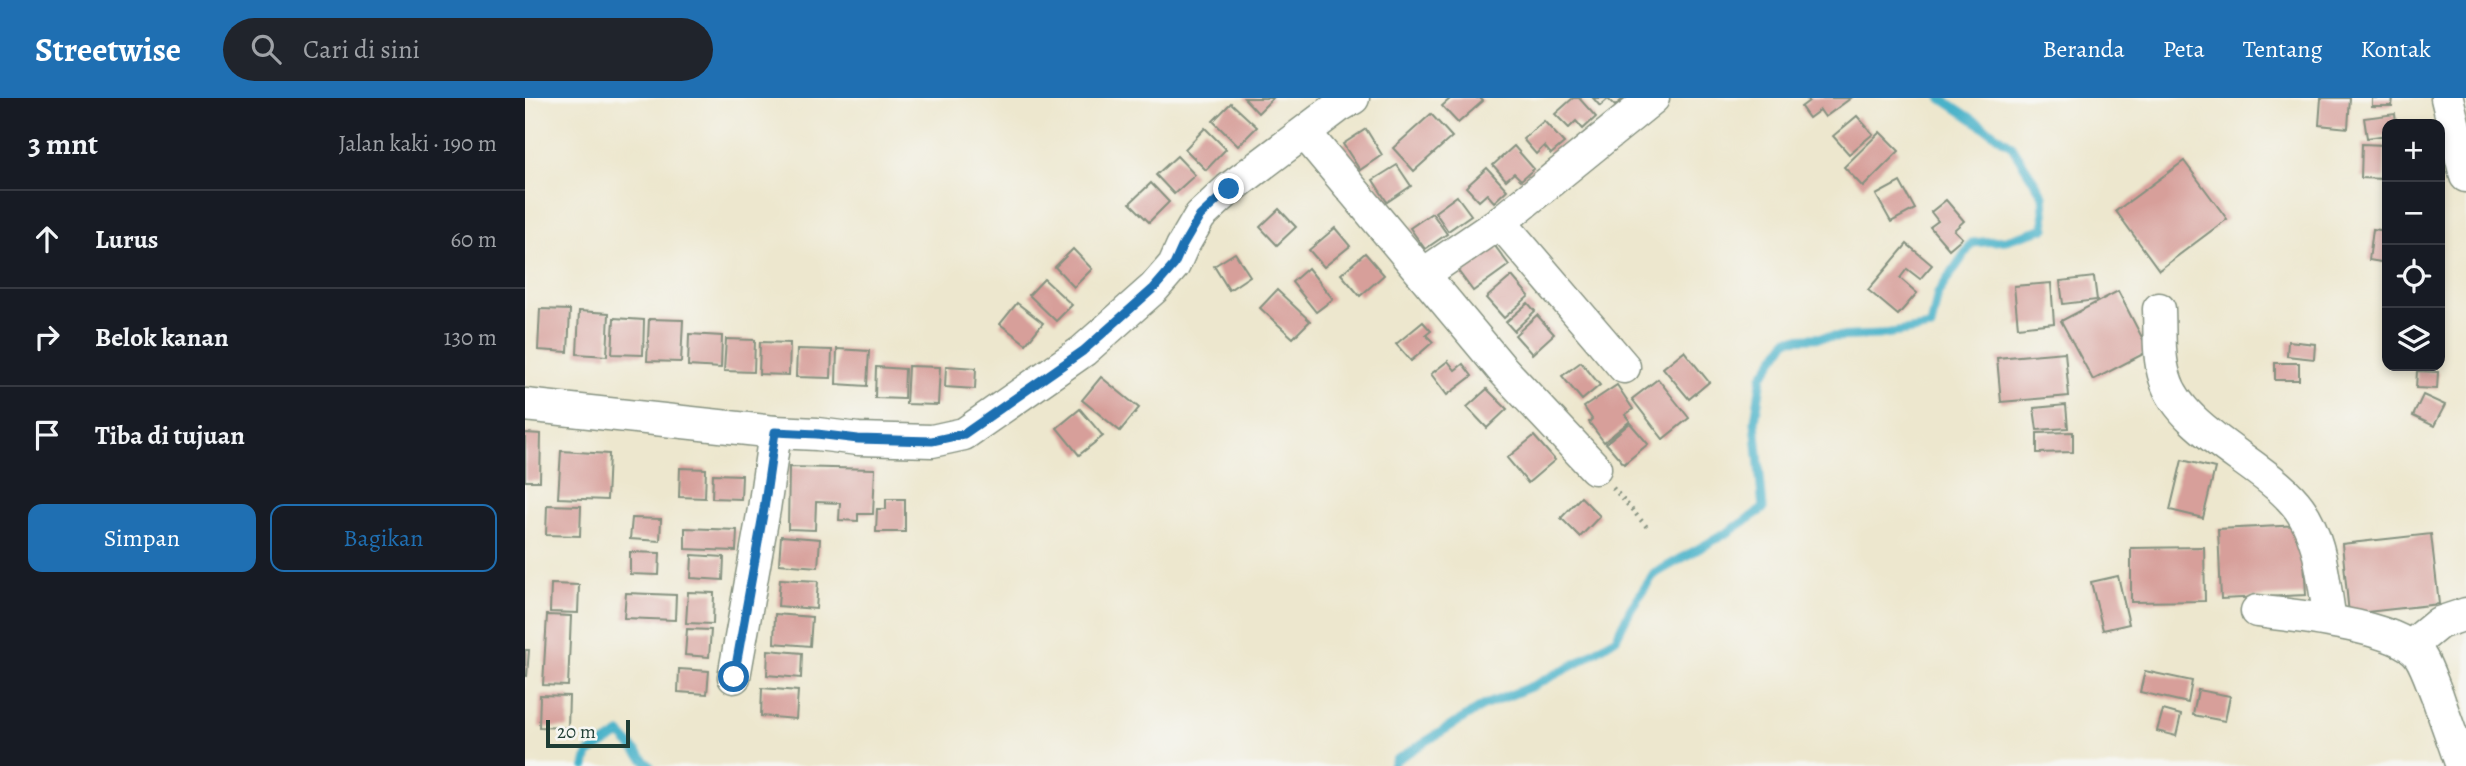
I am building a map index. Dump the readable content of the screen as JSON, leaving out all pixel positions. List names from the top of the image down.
{
  "scale_bar": "20 m",
  "page": {
    "header": "Streetwise",
    "search": "Cari di sini",
    "nav": [
      "Beranda",
      "Peta",
      "Tentang",
      "Kontak"
    ],
    "heading": ["3 mnt", "Jalan kaki · 190 m"],
    "map_buttons": ["+", "−"],
    "list": [
      ["Lurus", "60 m"],
      ["Belok kanan", "130 m"],
      "Tiba di tujuan"
    ],
    "buttons": ["Simpan", "Bagikan"],
    "scale": "20 m"
  }
}
